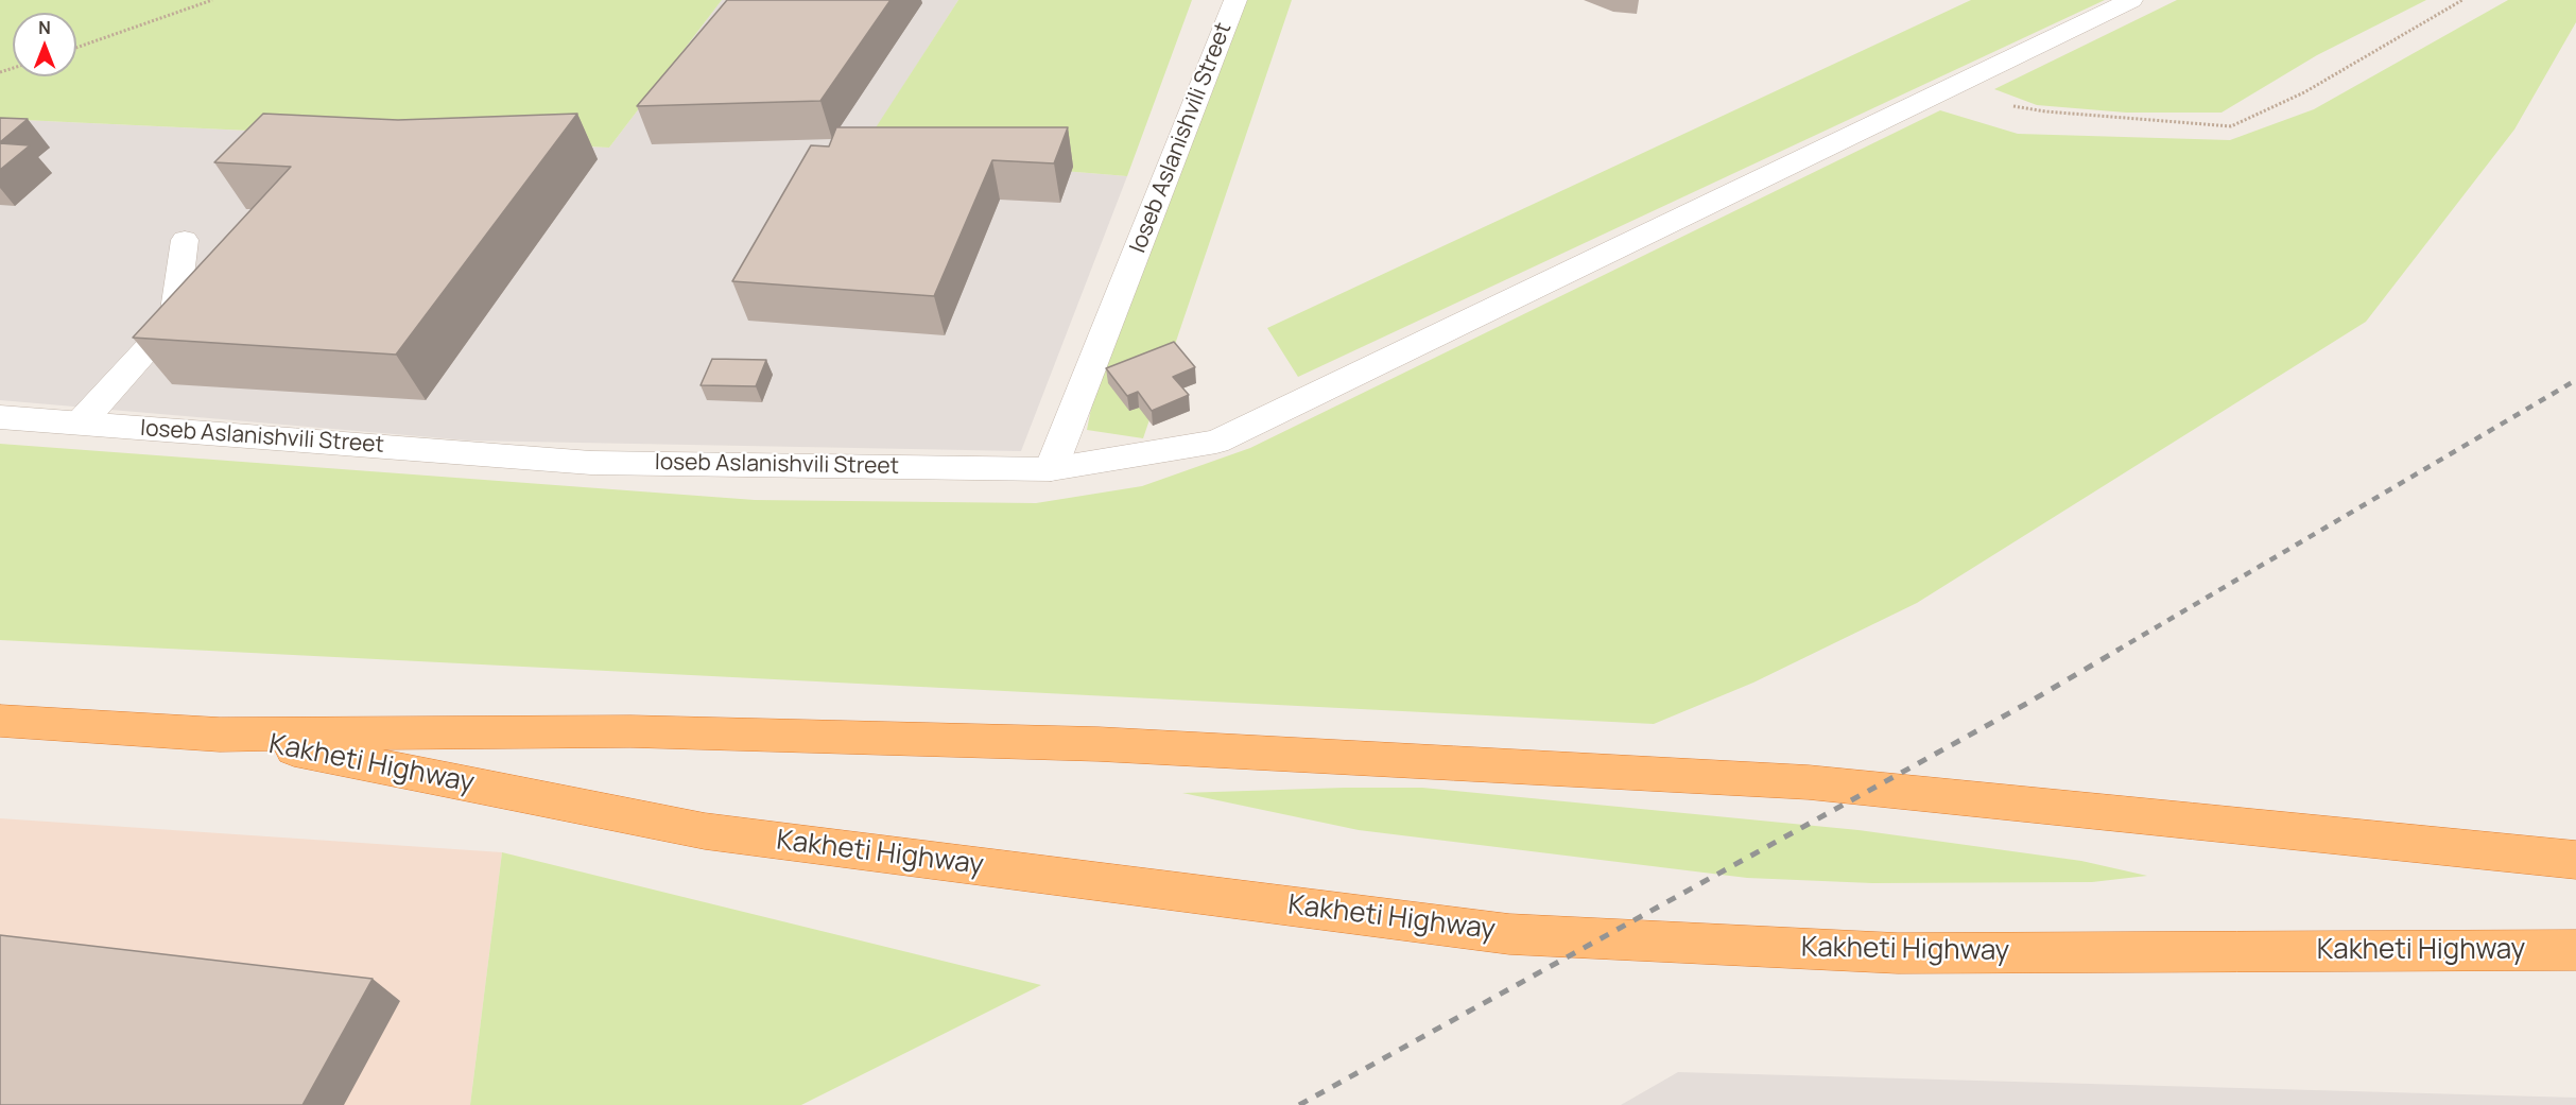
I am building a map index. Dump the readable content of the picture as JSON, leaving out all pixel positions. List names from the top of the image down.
{
  "streets": {
    "highway": ["Kakheti Highway"],
    "street": ["Ioseb Aslanishvili Street"]
  },
  "north": "top"
}
